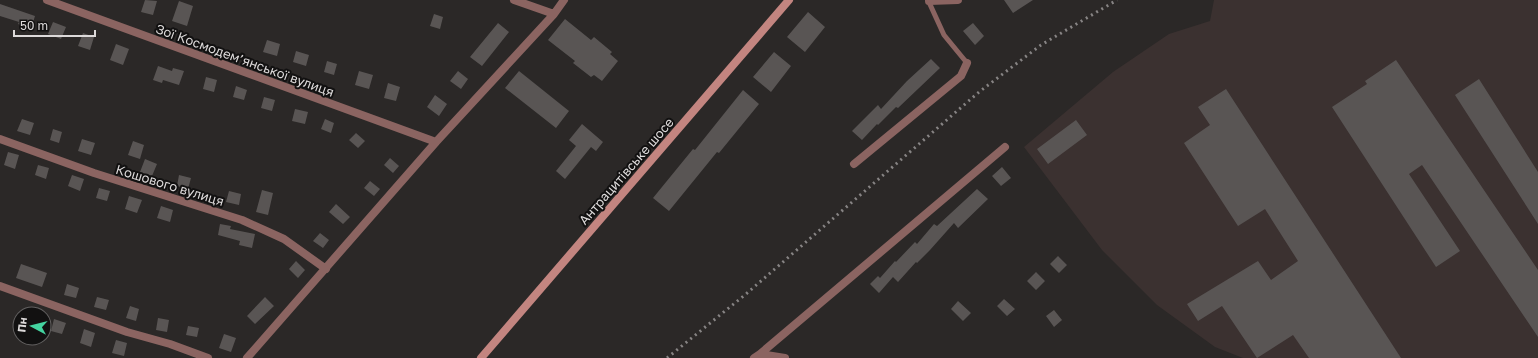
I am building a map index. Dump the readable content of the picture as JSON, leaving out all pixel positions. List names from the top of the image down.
{
  "streets": {
    "main road": ["Антрацитівське шосе"],
    "street": ["Зої Космодем’янської вулиця", "Кошового вулиця"]
  },
  "scale_bar": "50 m",
  "north": "left"
}
